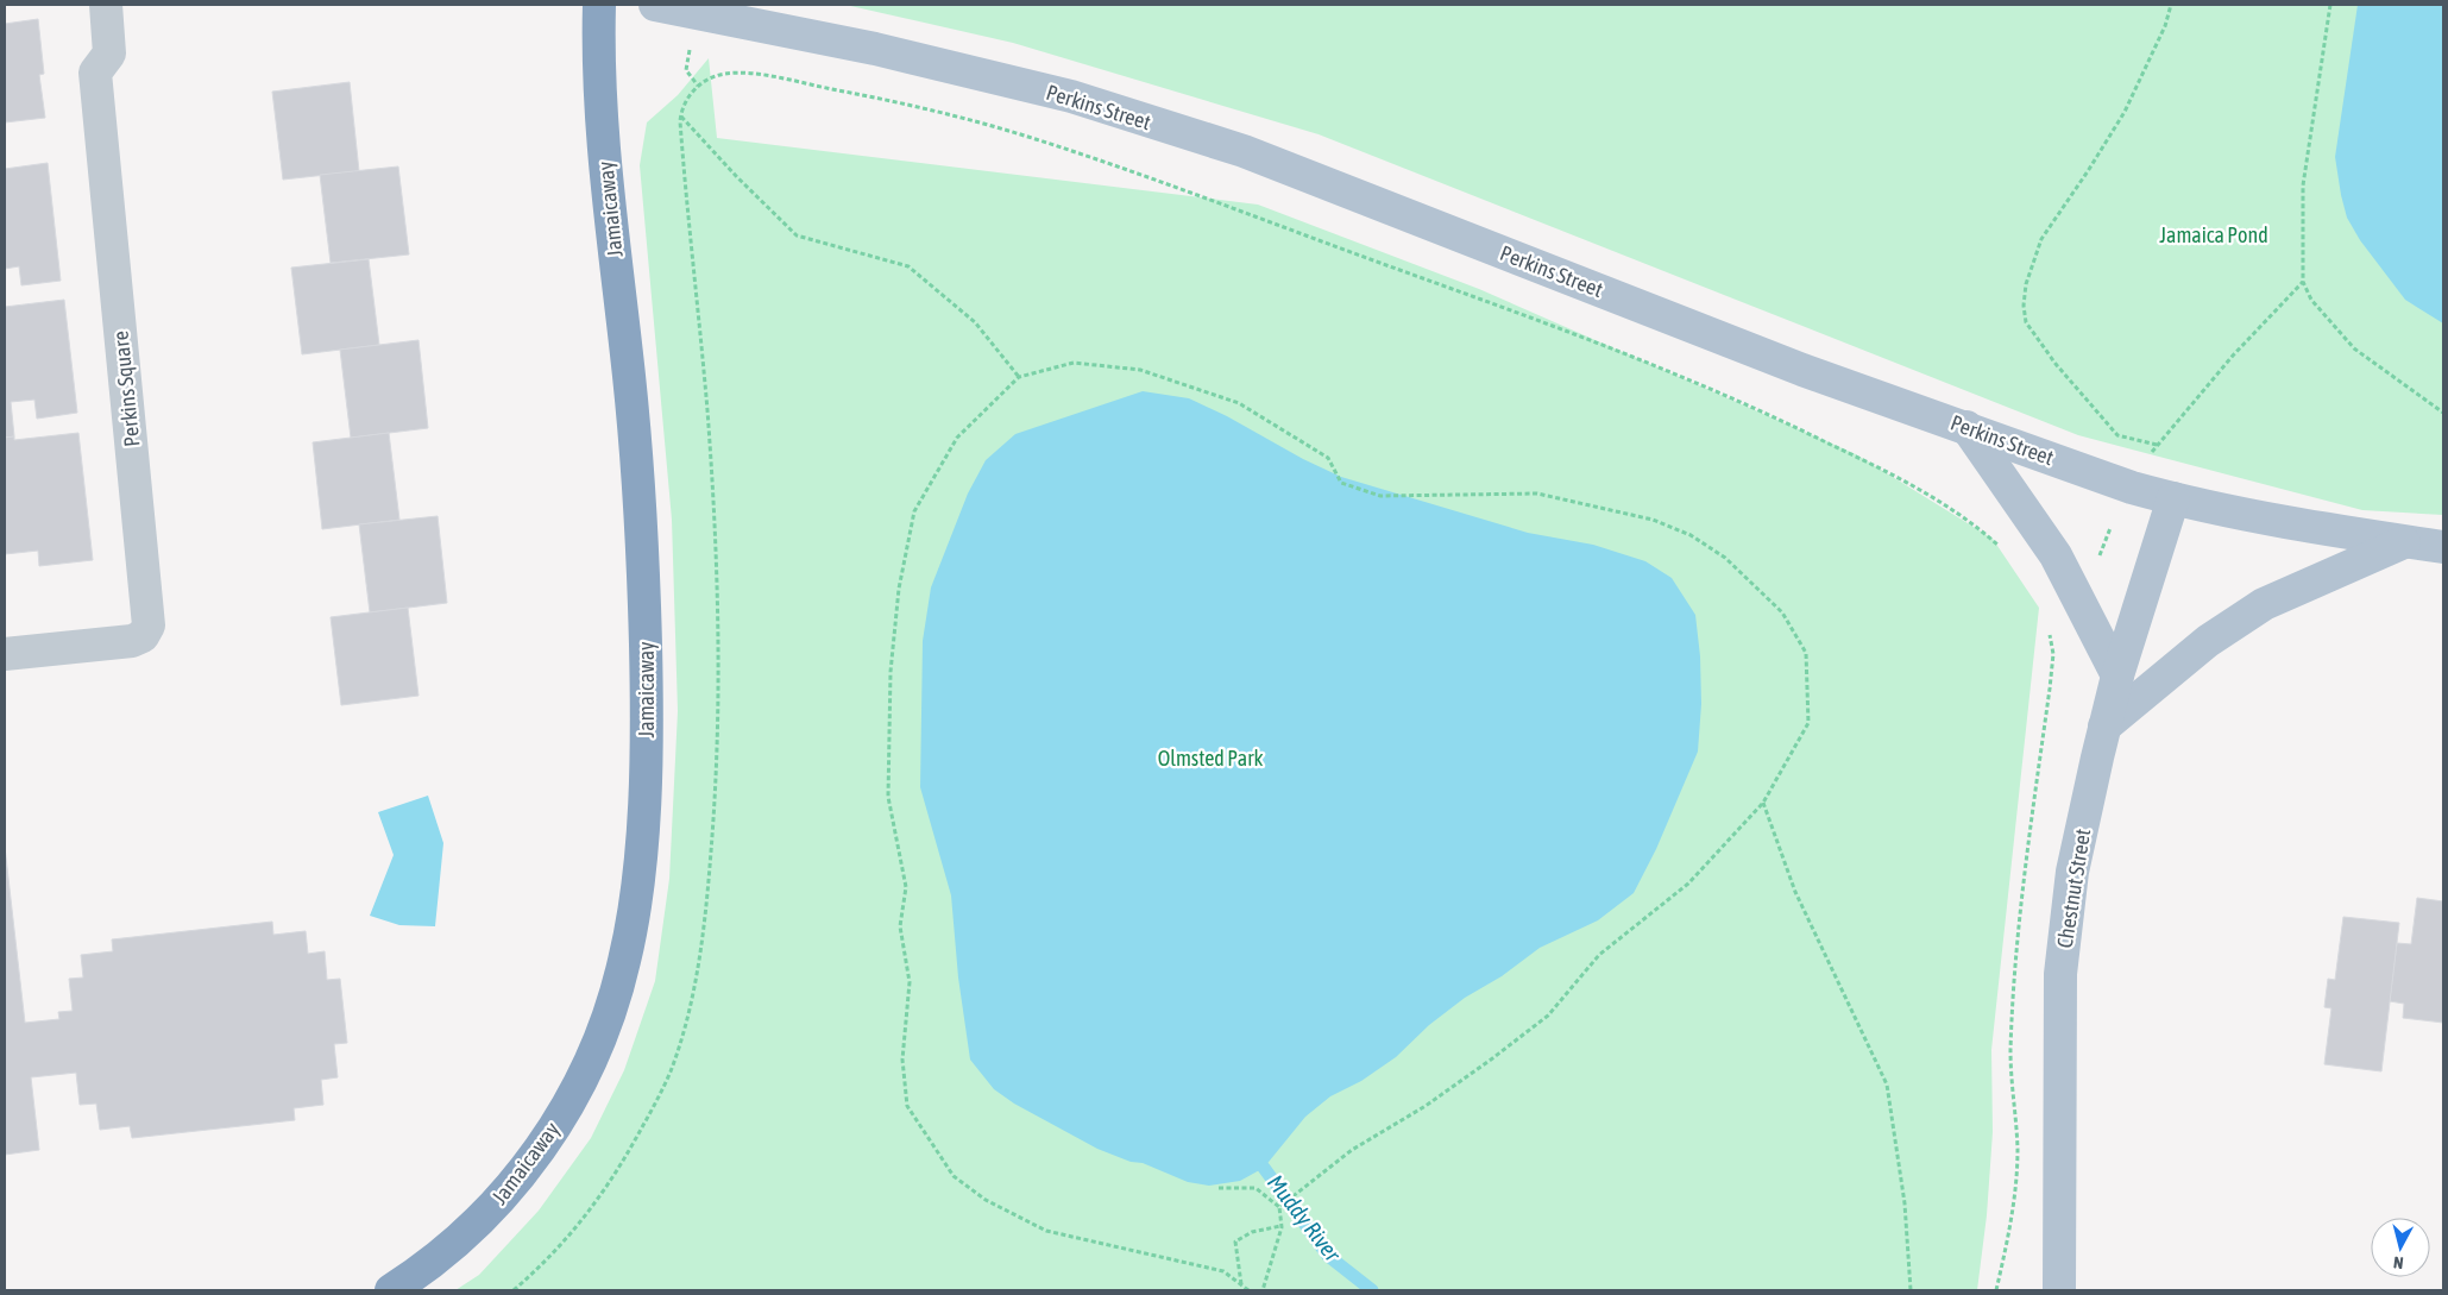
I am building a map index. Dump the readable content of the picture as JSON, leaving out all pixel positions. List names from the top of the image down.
{
  "streets": {
    "highway": ["Jamaicaway"],
    "main road": ["Perkins Street", "Chestnut Street"],
    "street": ["Perkins Square"]
  },
  "crossings": [
    ["Perkins Street", "Chestnut Street"]
  ],
  "water": ["Muddy River"],
  "parks": ["Jamaica Pond", "Olmsted Park"],
  "north": "bottom"
}
